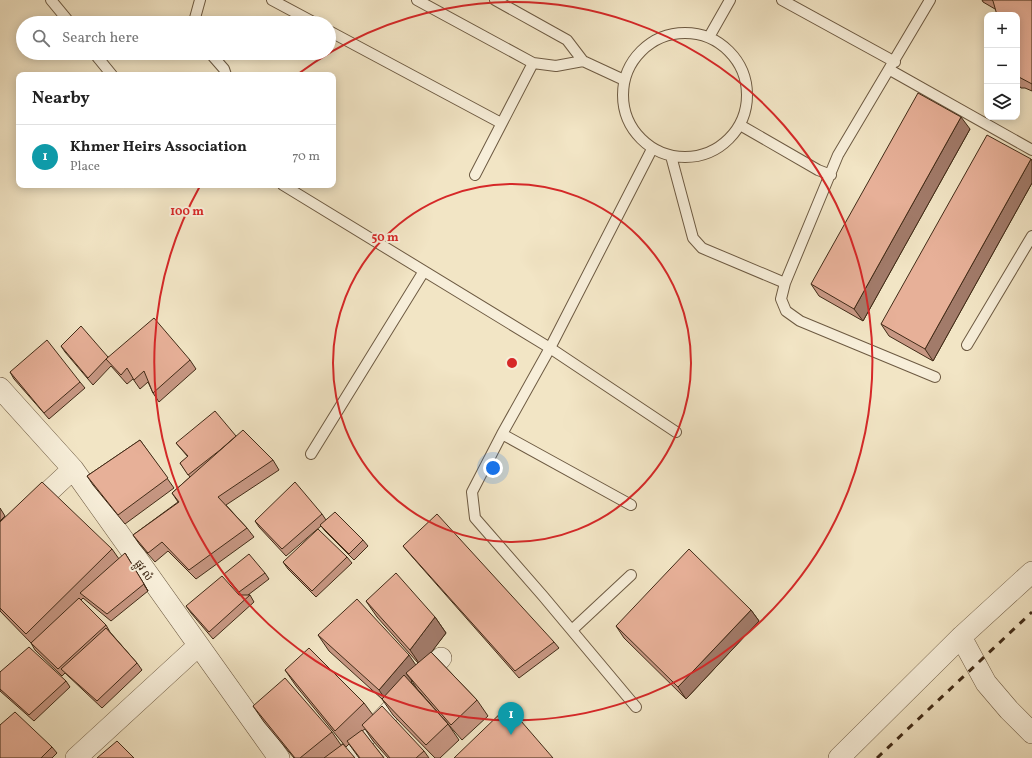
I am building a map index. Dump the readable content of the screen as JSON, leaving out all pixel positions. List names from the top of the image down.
{
  "streets": {
    "street": ["ផ្លូវ លំ"]
  },
  "page": {
    "map_buttons": ["+", "−"],
    "search": "Search here",
    "heading": "Nearby",
    "list": [
      {
        "mark": "1",
        "name": "Khmer Heirs Association",
        "note": "Place",
        "value": "70 m"
      }
    ],
    "pins": "1"
  },
  "rings": ["100 m", "50 m"]
}
